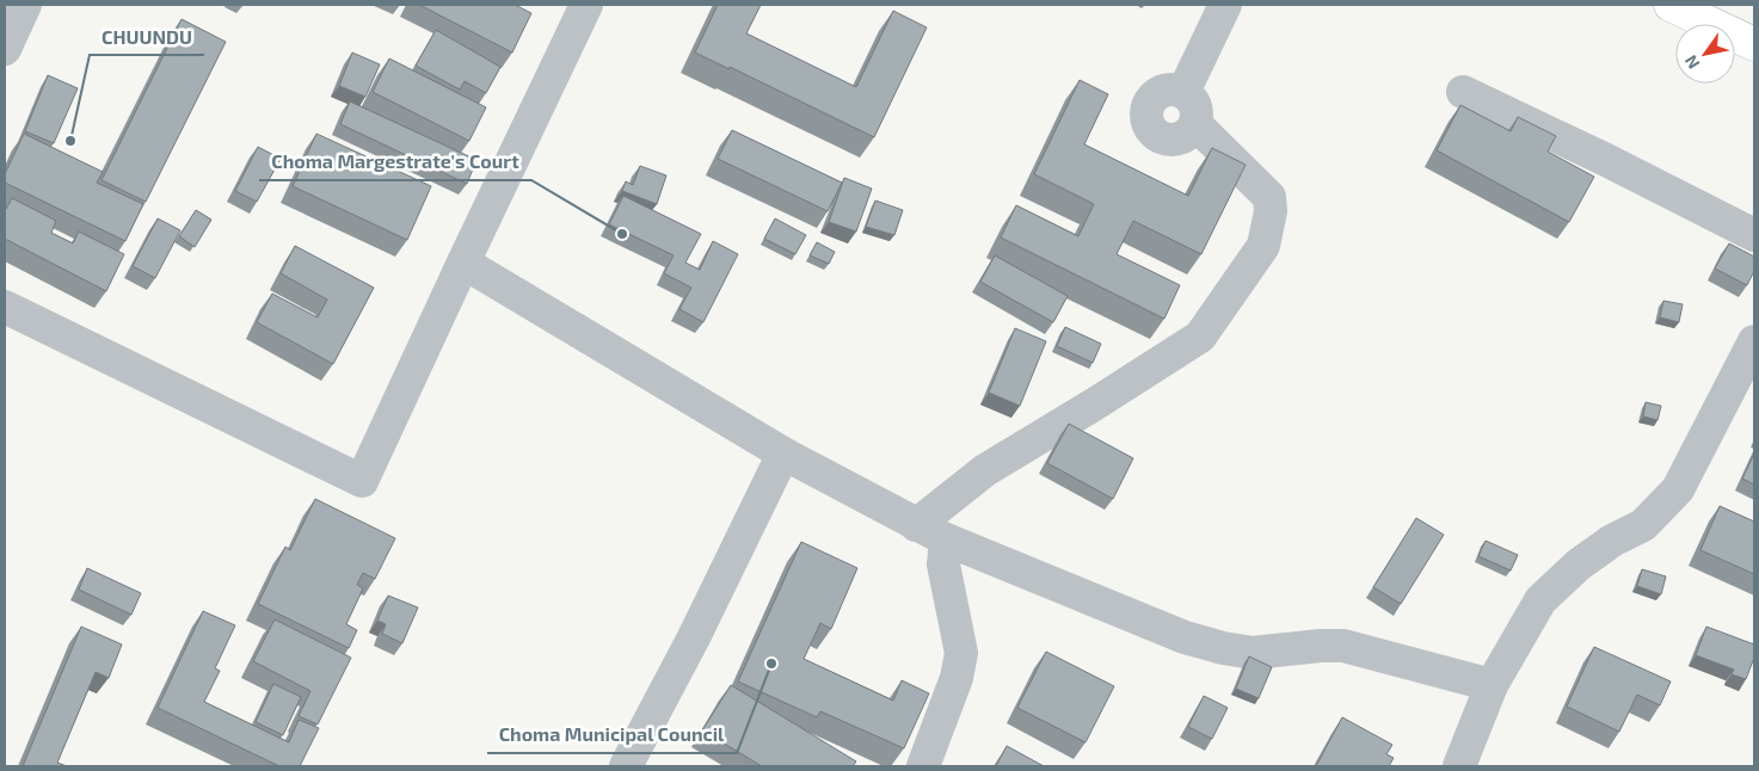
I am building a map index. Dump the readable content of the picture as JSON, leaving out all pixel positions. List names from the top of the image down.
{
  "places": ["CHUUNDU", "Choma Margestrate's Court", "Choma Municipal Council"],
  "north": "bottom left"
}
